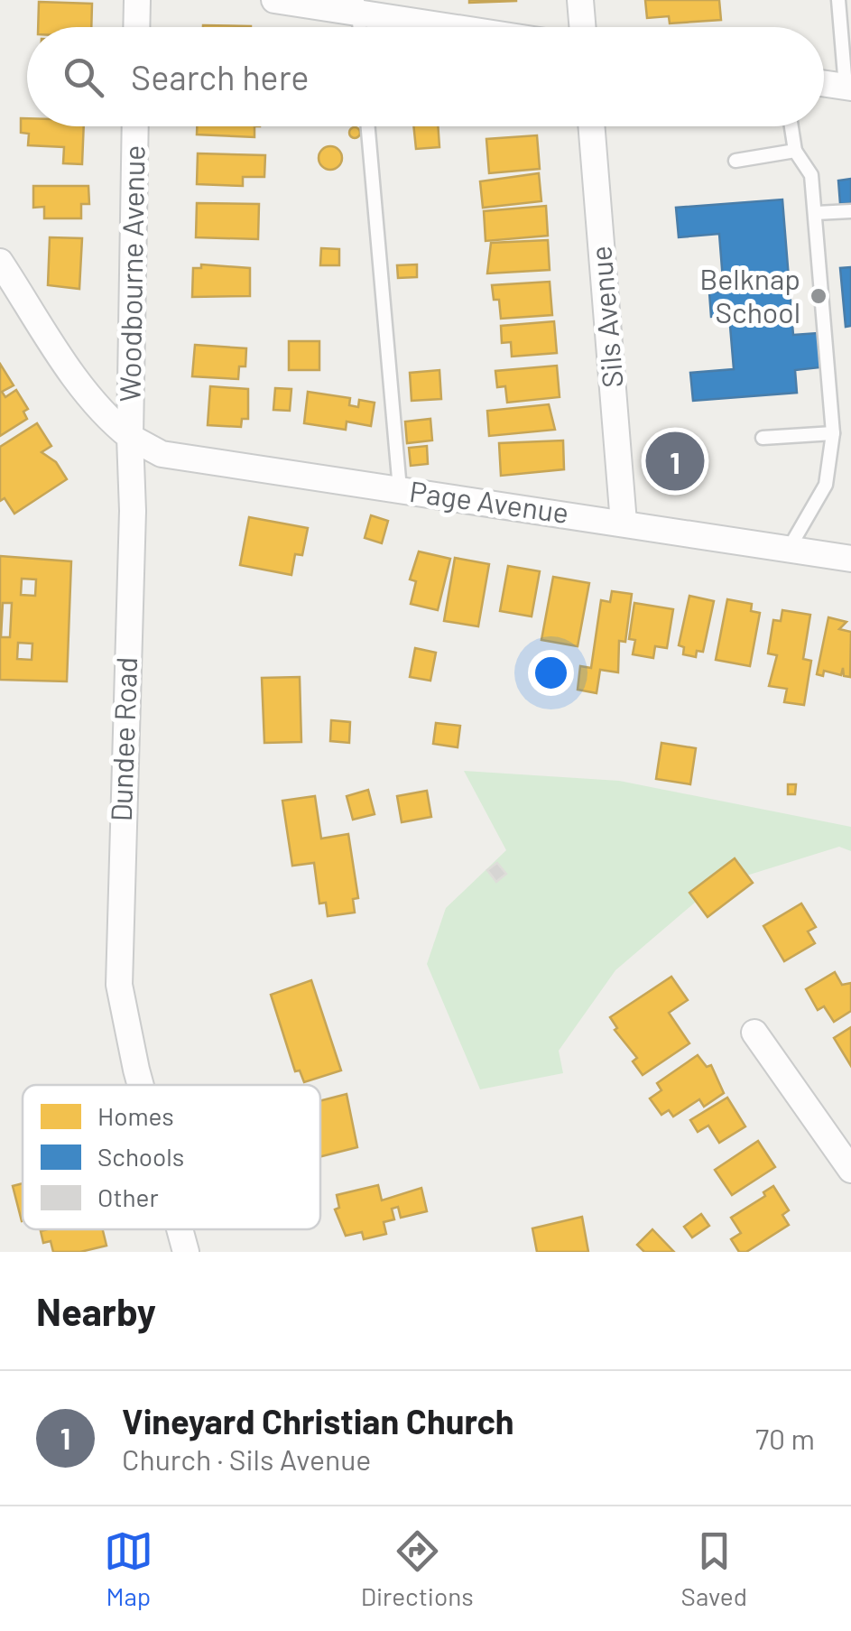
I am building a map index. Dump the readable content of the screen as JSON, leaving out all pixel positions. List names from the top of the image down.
{
  "streets": {
    "street": [
      "Woodbourne Avenue",
      "Sils Avenue",
      "Page Avenue",
      "Dundee Road"
    ]
  },
  "crossings": [
    ["Woodbourne Avenue", "Page Avenue"],
    ["Woodbourne Avenue", "Dundee Road"],
    ["Sils Avenue", "Page Avenue"],
    ["Page Avenue", "Dundee Road"]
  ],
  "places": ["Belknap School"],
  "legend": ["Homes", "Schools", "Other"],
  "page": {
    "search": "Search here",
    "pins": "1",
    "heading": "Nearby",
    "list": [
      {
        "mark": "1",
        "name": "Vineyard Christian Church",
        "note": "Church · Sils Avenue",
        "value": "70 m"
      }
    ],
    "nav": ["Map", "Directions", "Saved"]
  }
}
